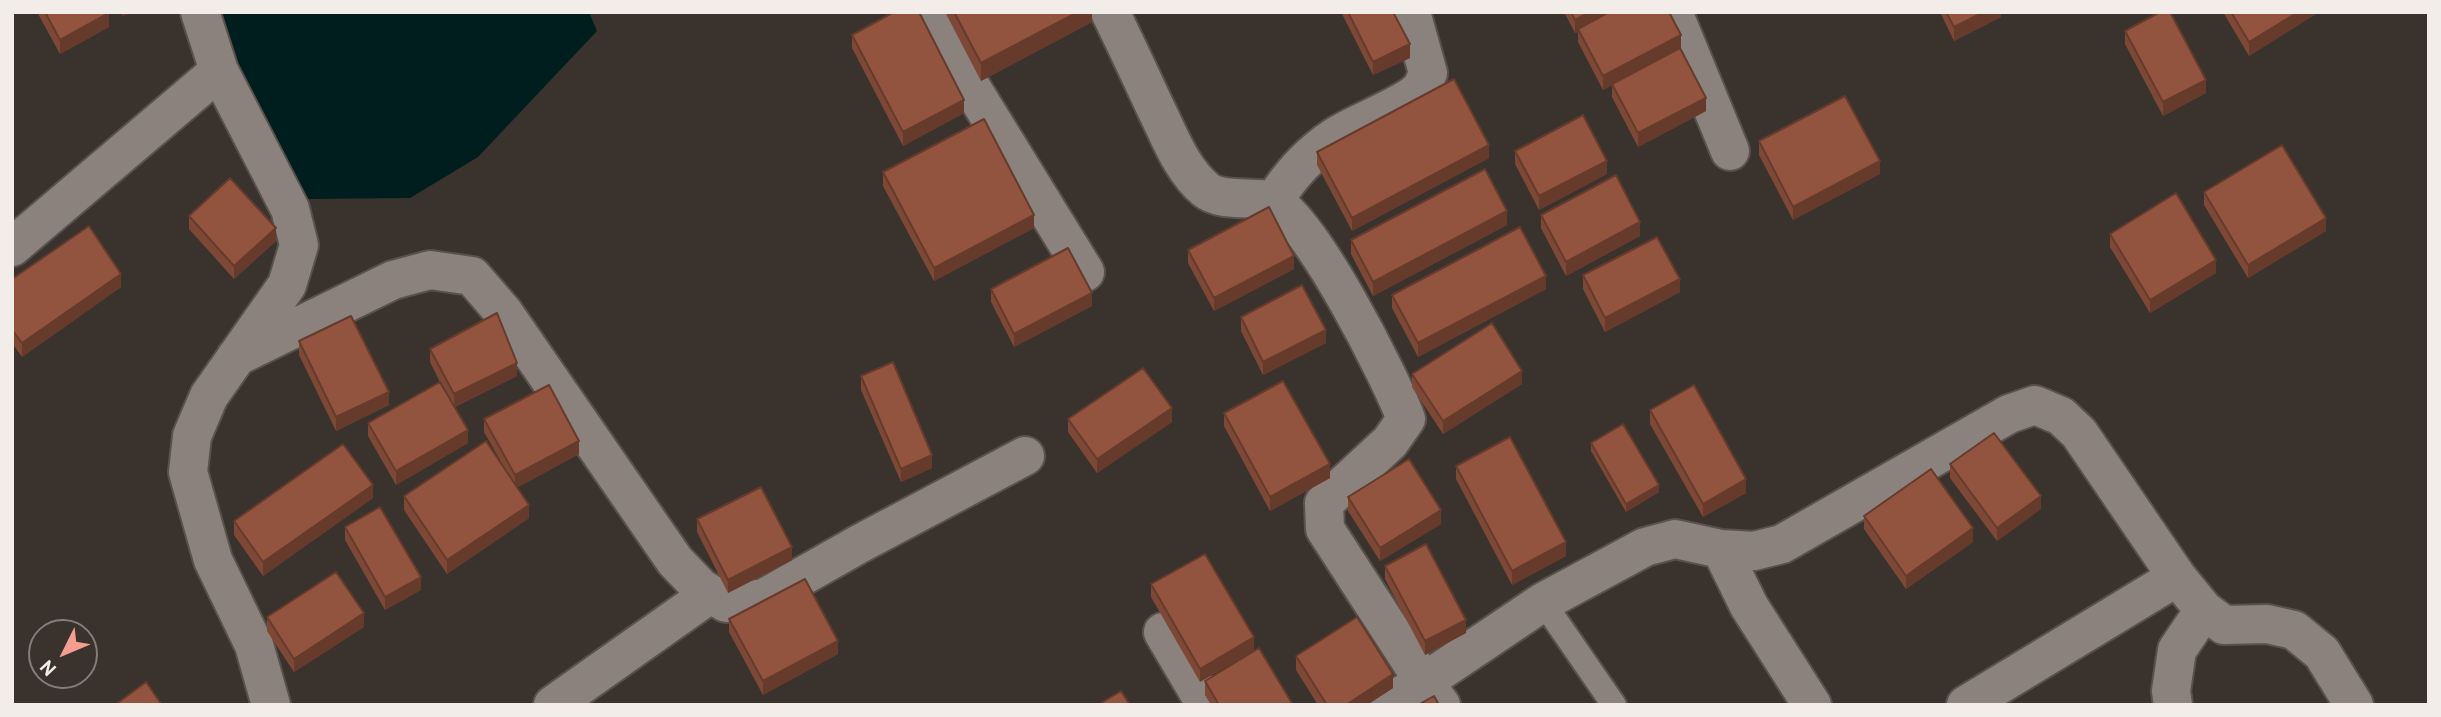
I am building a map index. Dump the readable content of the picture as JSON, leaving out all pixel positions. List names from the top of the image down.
{
  "north": "bottom left"
}
